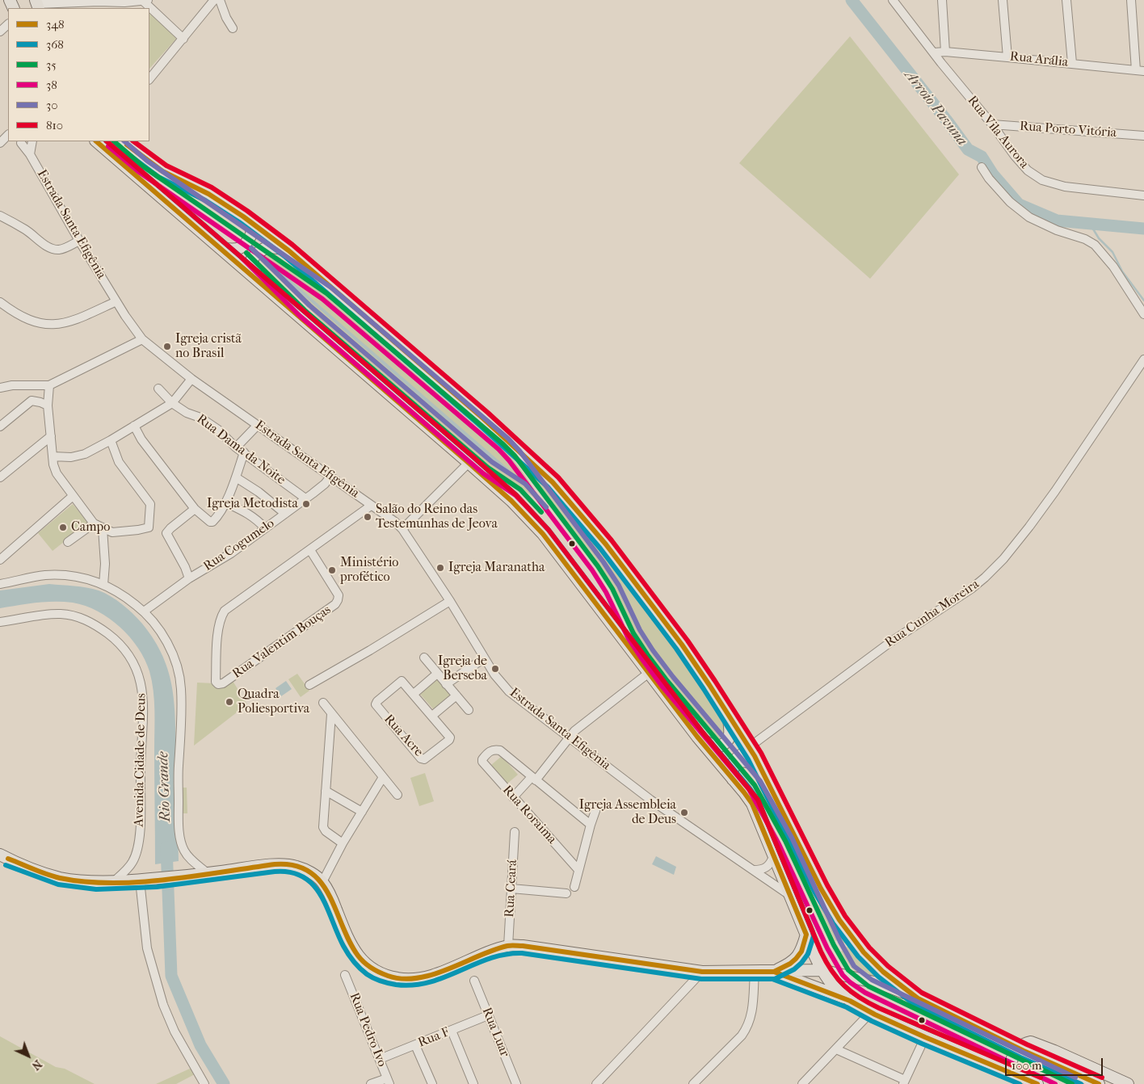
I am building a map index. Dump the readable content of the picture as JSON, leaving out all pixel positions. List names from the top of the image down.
{
  "streets": {
    "street": [
      "Rua Arália",
      "Rua Porto Vitória",
      "Rua Vila Aurora",
      "Estrada Santa Efigênia",
      "Rua Dama da Noite",
      "Rua Cogumelo",
      "Rua Cunha Moreira",
      "Rua Valentim Bouças",
      "Rua Acre",
      "Avenida Cidade de Deus",
      "Rua Roraima",
      "Rua Ceará",
      "Rua Pedro Ivo",
      "Rua Luar",
      "Rua F"
    ]
  },
  "crossings": [
    ["Rua Arália", "Rua Vila Aurora"],
    ["Rua Porto Vitória", "Rua Vila Aurora"],
    ["Estrada Santa Efigênia", "Rua Cogumelo"],
    ["Rua Dama da Noite", "Rua Cogumelo"],
    ["Rua Pedro Ivo", "Rua F"],
    ["Rua Luar", "Rua F"]
  ],
  "water": ["Arroio Pavuna", "Rio Grande"],
  "places": [
    "Igreja cristã no Brasil",
    "Igreja Metodista",
    "Salão do Reino das Testemunhas de Jeova",
    "Campo",
    "Igreja Maranatha",
    "Ministério profético",
    "Igreja de Berseba",
    "Quadra Poliesportiva",
    "Igreja Assembleia de Deus"
  ],
  "lines": [
    "transit line 348",
    "transit line 368",
    "transit line 35",
    "transit line 30",
    "transit line 810",
    "transit line 38"
  ],
  "legend": [
    "348",
    "368",
    "35",
    "38",
    "30",
    "810"
  ],
  "scale_bar": "100 m",
  "north": "bottom right"
}
